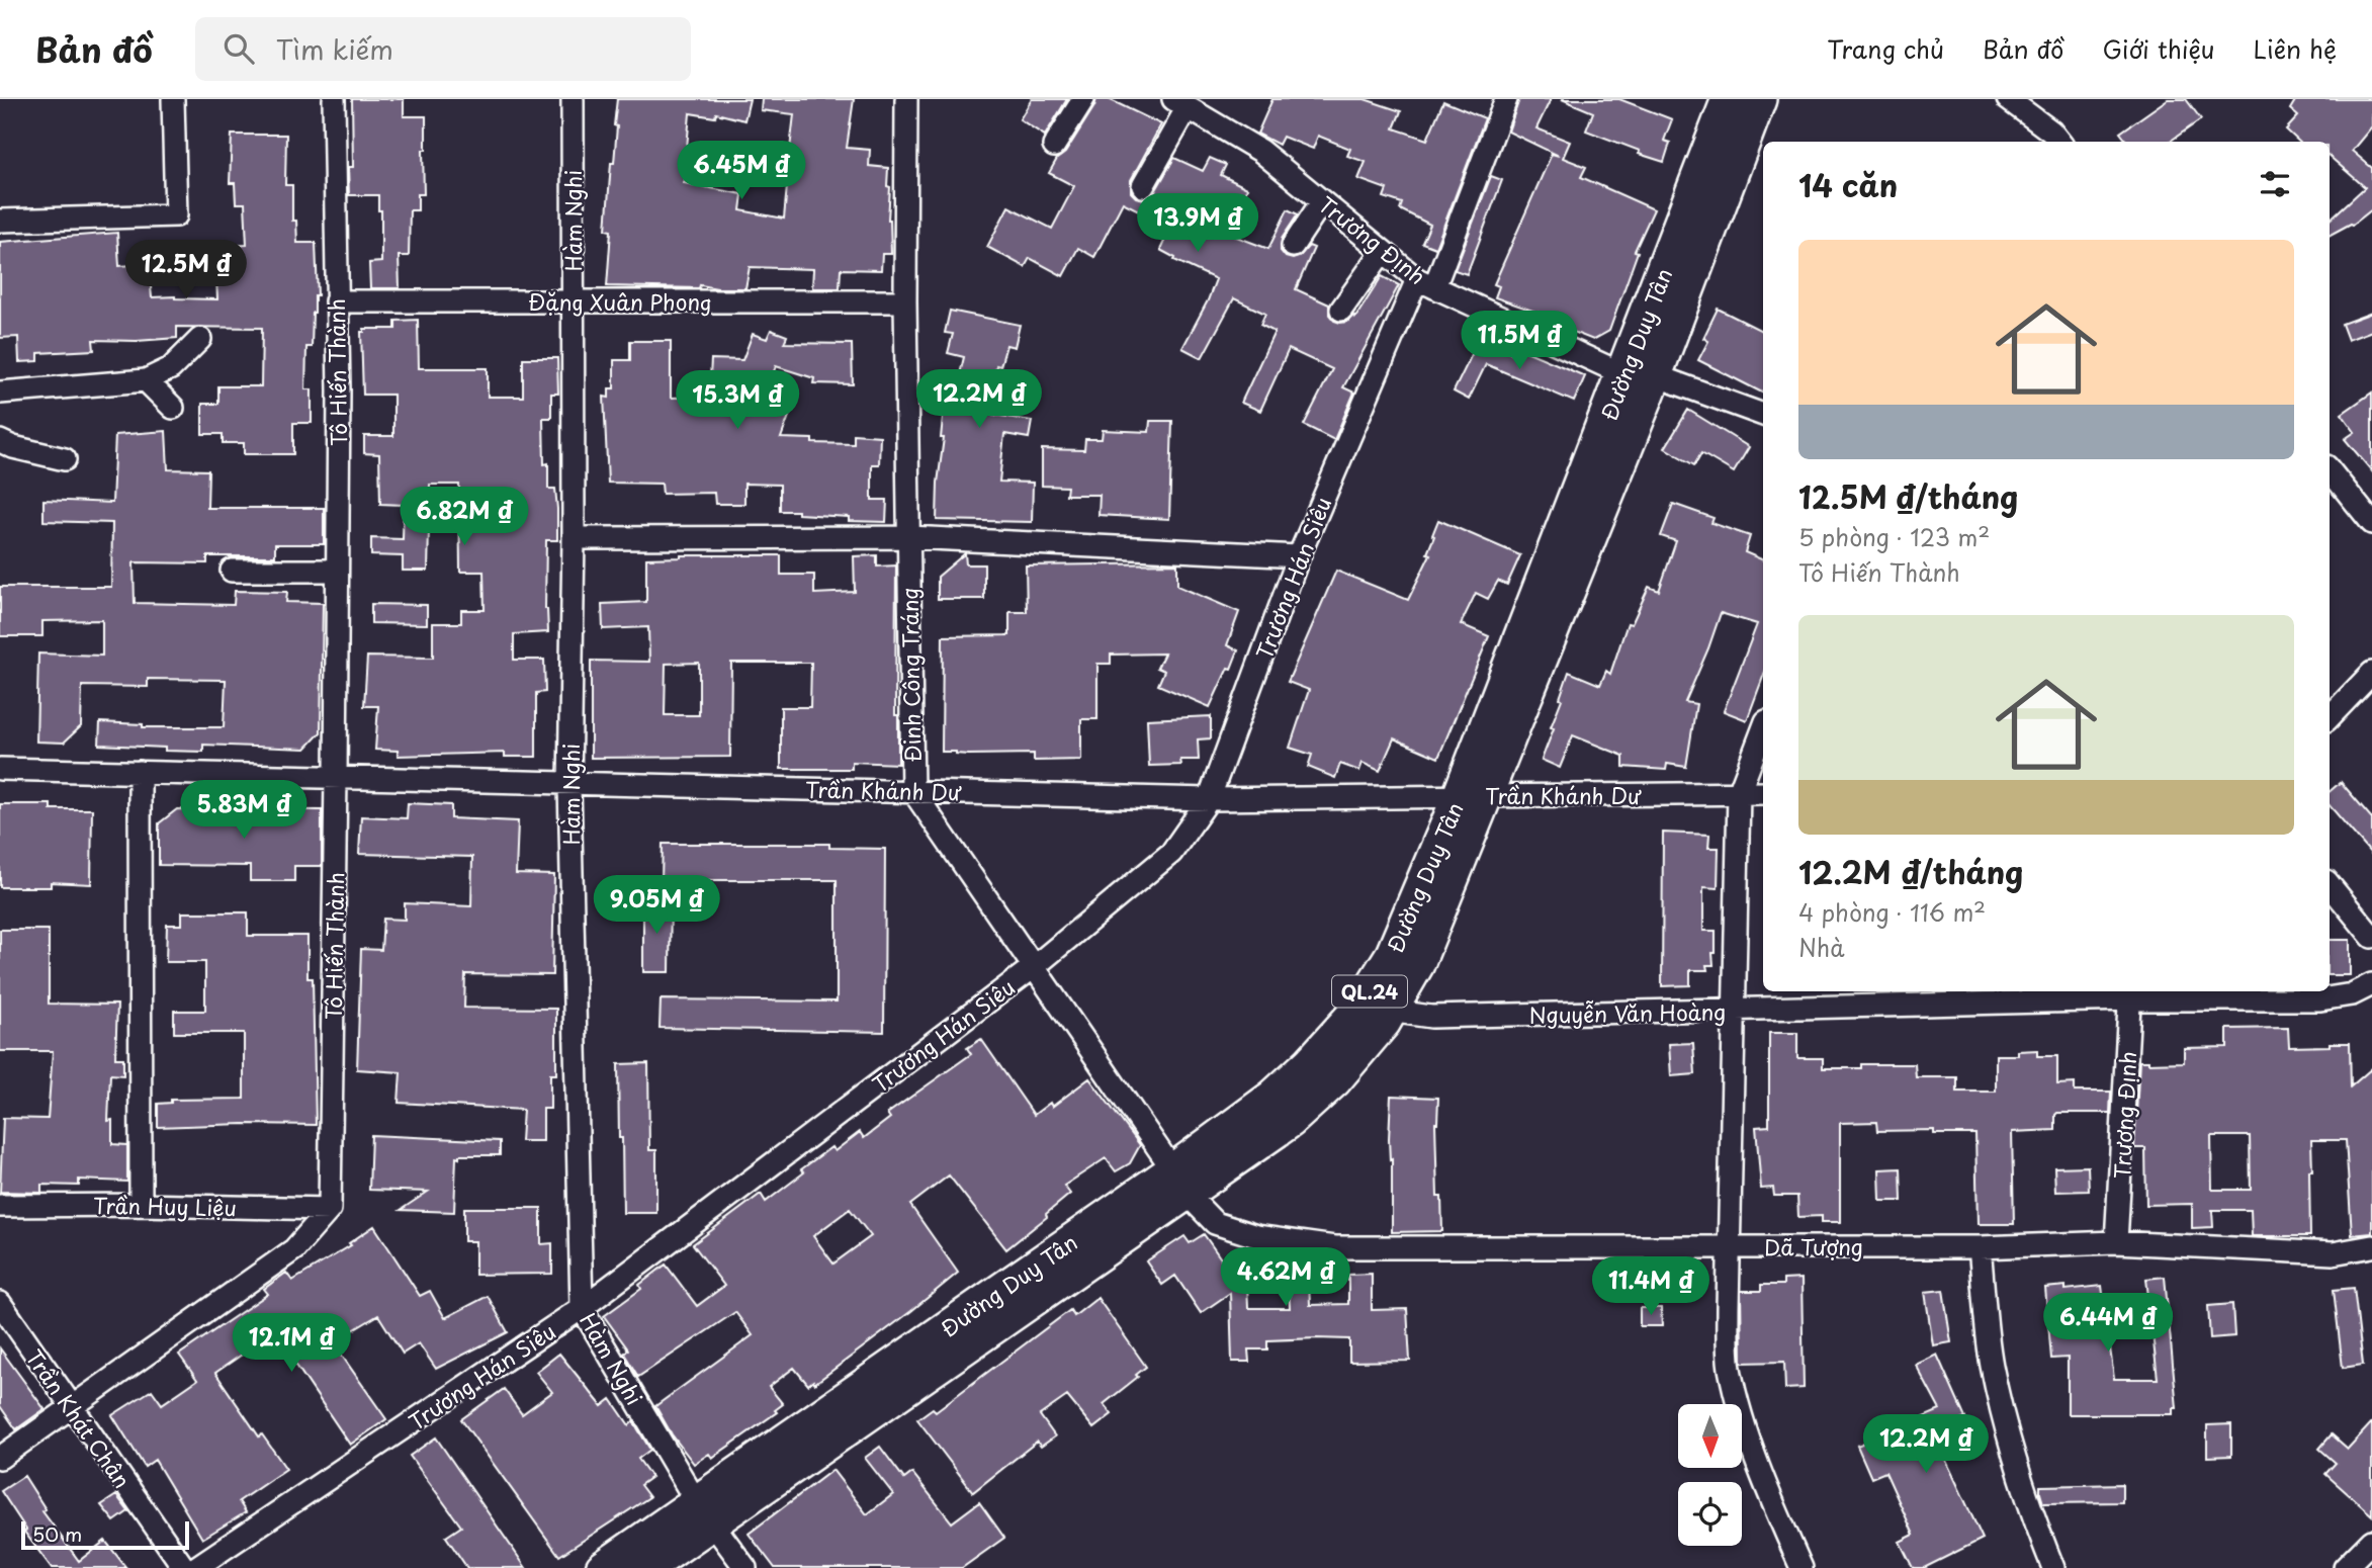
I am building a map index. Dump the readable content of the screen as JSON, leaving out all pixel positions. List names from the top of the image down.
{
  "streets": {
    "main road": ["Đường Duy Tân", "QL.24"],
    "street": [
      "Hàm Nghi",
      "Trương Định",
      "Đặng Xuân Phong",
      "Tô Hiến Thành",
      "Trương Hán Siêu",
      "Đinh Công Tráng",
      "Trần Khánh Dư",
      "Nguyễn Văn Hoàng",
      "Trần Huy Liệu",
      "Dã Tượng",
      "Trần Khát Chân"
    ]
  },
  "crossings": [
    ["Hàm Nghi", "Đặng Xuân Phong"],
    ["Hàm Nghi", "Đường Duy Tân"],
    ["Hàm Nghi", "Trương Hán Siêu"],
    ["Hàm Nghi", "Trần Khánh Dư"],
    ["Trương Định", "Đường Duy Tân"],
    ["Trương Định", "Trương Hán Siêu"],
    ["Trương Định", "Nguyễn Văn Hoàng"],
    ["Trương Định", "Dã Tượng"],
    ["Đặng Xuân Phong", "Tô Hiến Thành"],
    ["Đặng Xuân Phong", "Đinh Công Tráng"],
    ["Đường Duy Tân", "Đinh Công Tráng"],
    ["Đường Duy Tân", "Trần Khánh Dư"],
    ["Đường Duy Tân", "Nguyễn Văn Hoàng"],
    ["Đường Duy Tân", "Dã Tượng"],
    ["Tô Hiến Thành", "Trần Khánh Dư"],
    ["Tô Hiến Thành", "Trần Huy Liệu"],
    ["Trương Hán Siêu", "Đinh Công Tráng"],
    ["Trương Hán Siêu", "Trần Khánh Dư"],
    ["Đinh Công Tráng", "Trần Khánh Dư"],
    ["Đinh Công Tráng", "Dã Tượng"]
  ],
  "scale_bar": "50 m",
  "north": "bottom",
  "page": {
    "header": "Bản đồ",
    "search": "Tìm kiếm",
    "nav": [
      "Trang chủ",
      "Bản đồ",
      "Giới thiệu",
      "Liên hệ"
    ],
    "price": [
      "6.45M ₫",
      "13.9M ₫",
      "12.5M ₫",
      "11.5M ₫",
      "12.2M ₫",
      "15.3M ₫",
      "6.82M ₫",
      "5.83M ₫",
      "9.05M ₫",
      "4.62M ₫",
      "11.4M ₫",
      "6.44M ₫",
      "12.1M ₫",
      "12.2M ₫"
    ],
    "heading": "14 căn",
    "list": [
      {
        "name": "12.5M ₫/tháng",
        "note": "5 phòng · 123 m² · Tô Hiến Thành"
      },
      {
        "name": "12.2M ₫/tháng",
        "note": "4 phòng · 116 m² · Nhà"
      }
    ],
    "scale": "50 m"
  }
}
